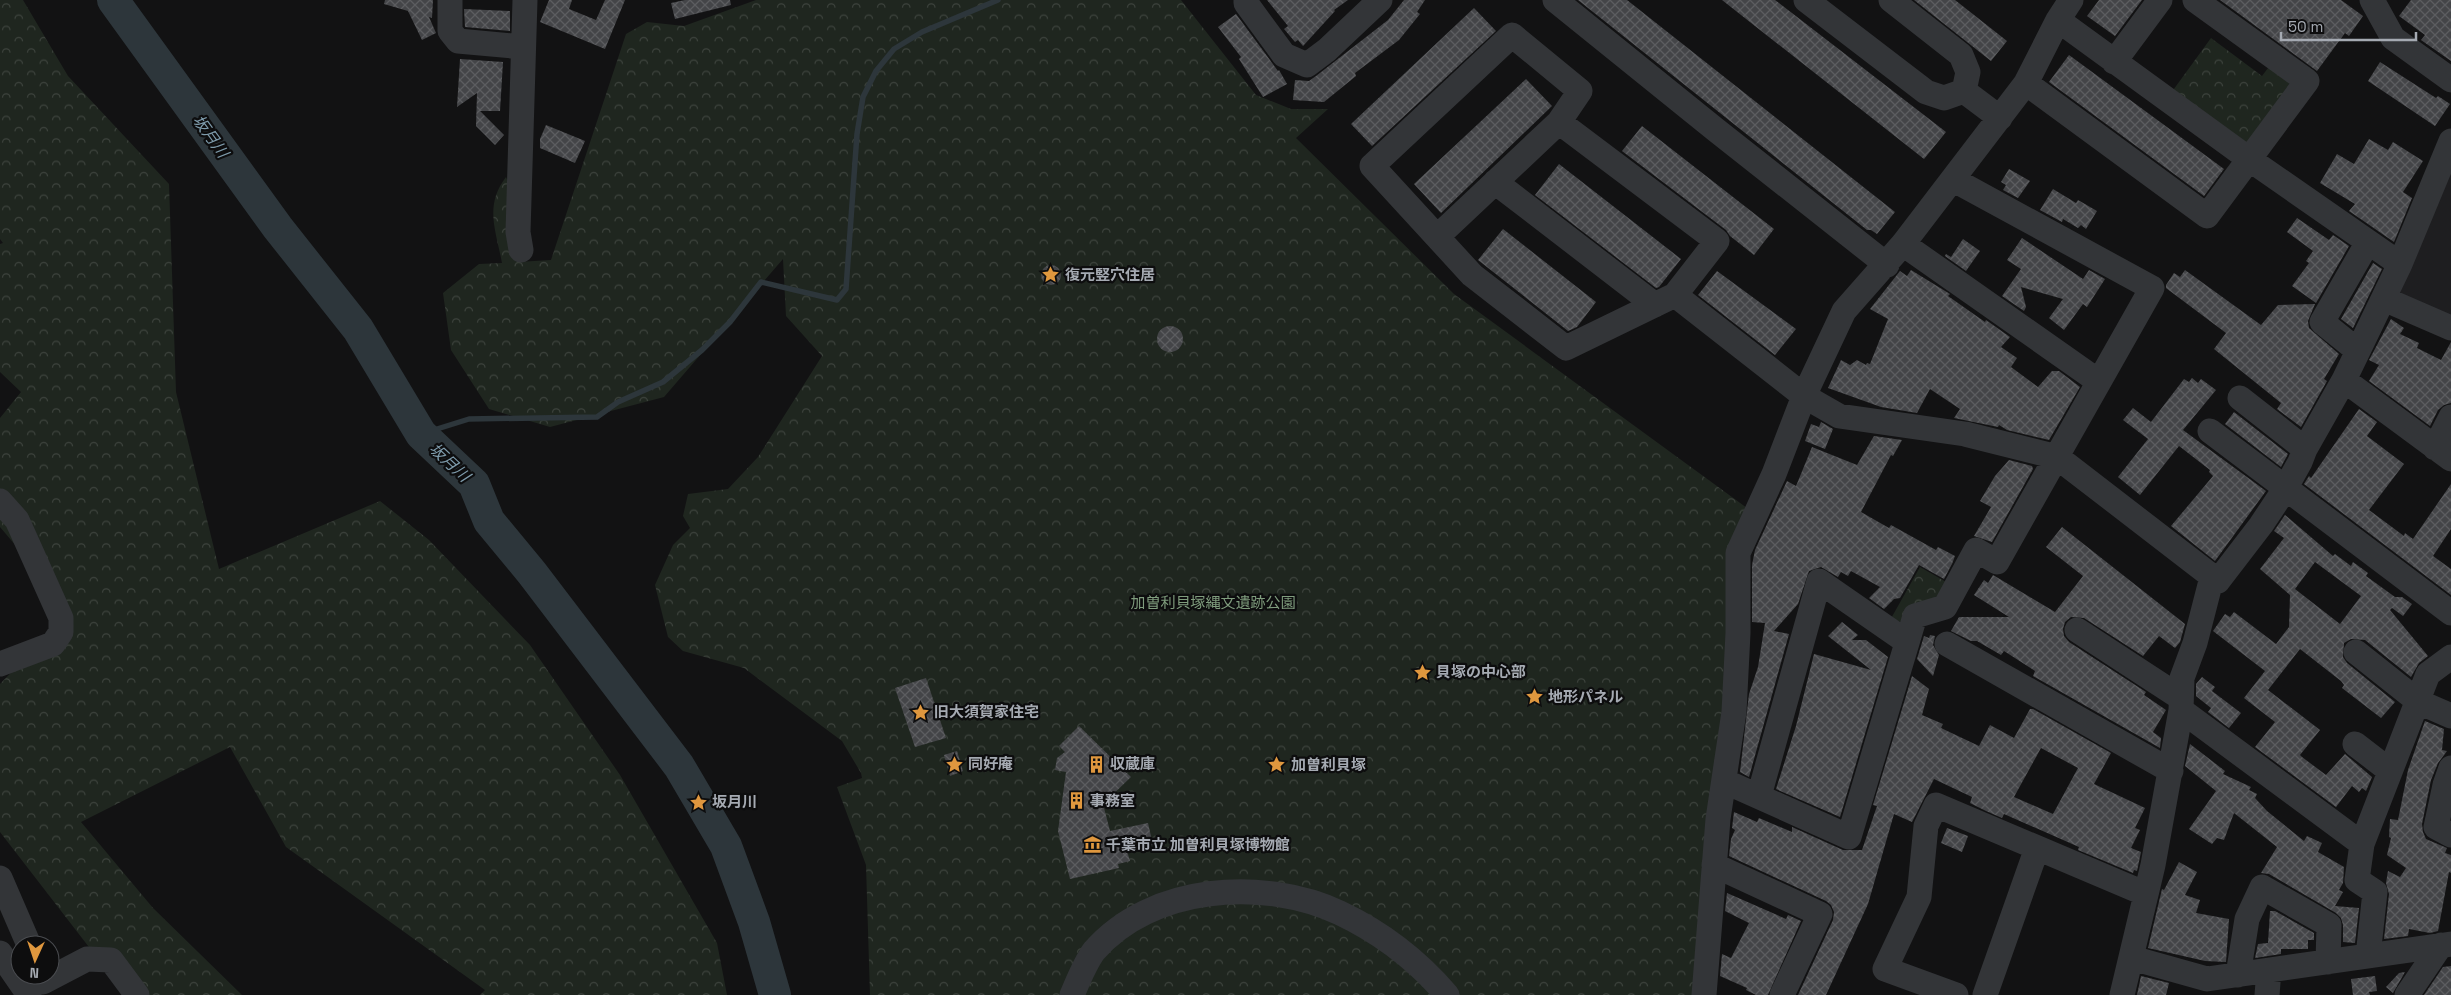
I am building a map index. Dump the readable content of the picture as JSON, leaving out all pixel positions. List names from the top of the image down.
{
  "water": ["坂月川"],
  "parks": ["加曽利貝塚縄文遺跡公園"],
  "places": {
    "place": [
      "復元竪穴住居",
      "貝塚の中心部",
      "地形パネル",
      "旧大須賀家住宅",
      "同好庵",
      "加曽利貝塚",
      "坂月川"
    ],
    "building": ["収蔵庫", "事務室"],
    "museum": ["千葉市立 加曽利貝塚博物館"]
  },
  "scale_bar": "50 m",
  "north": "bottom"
}
